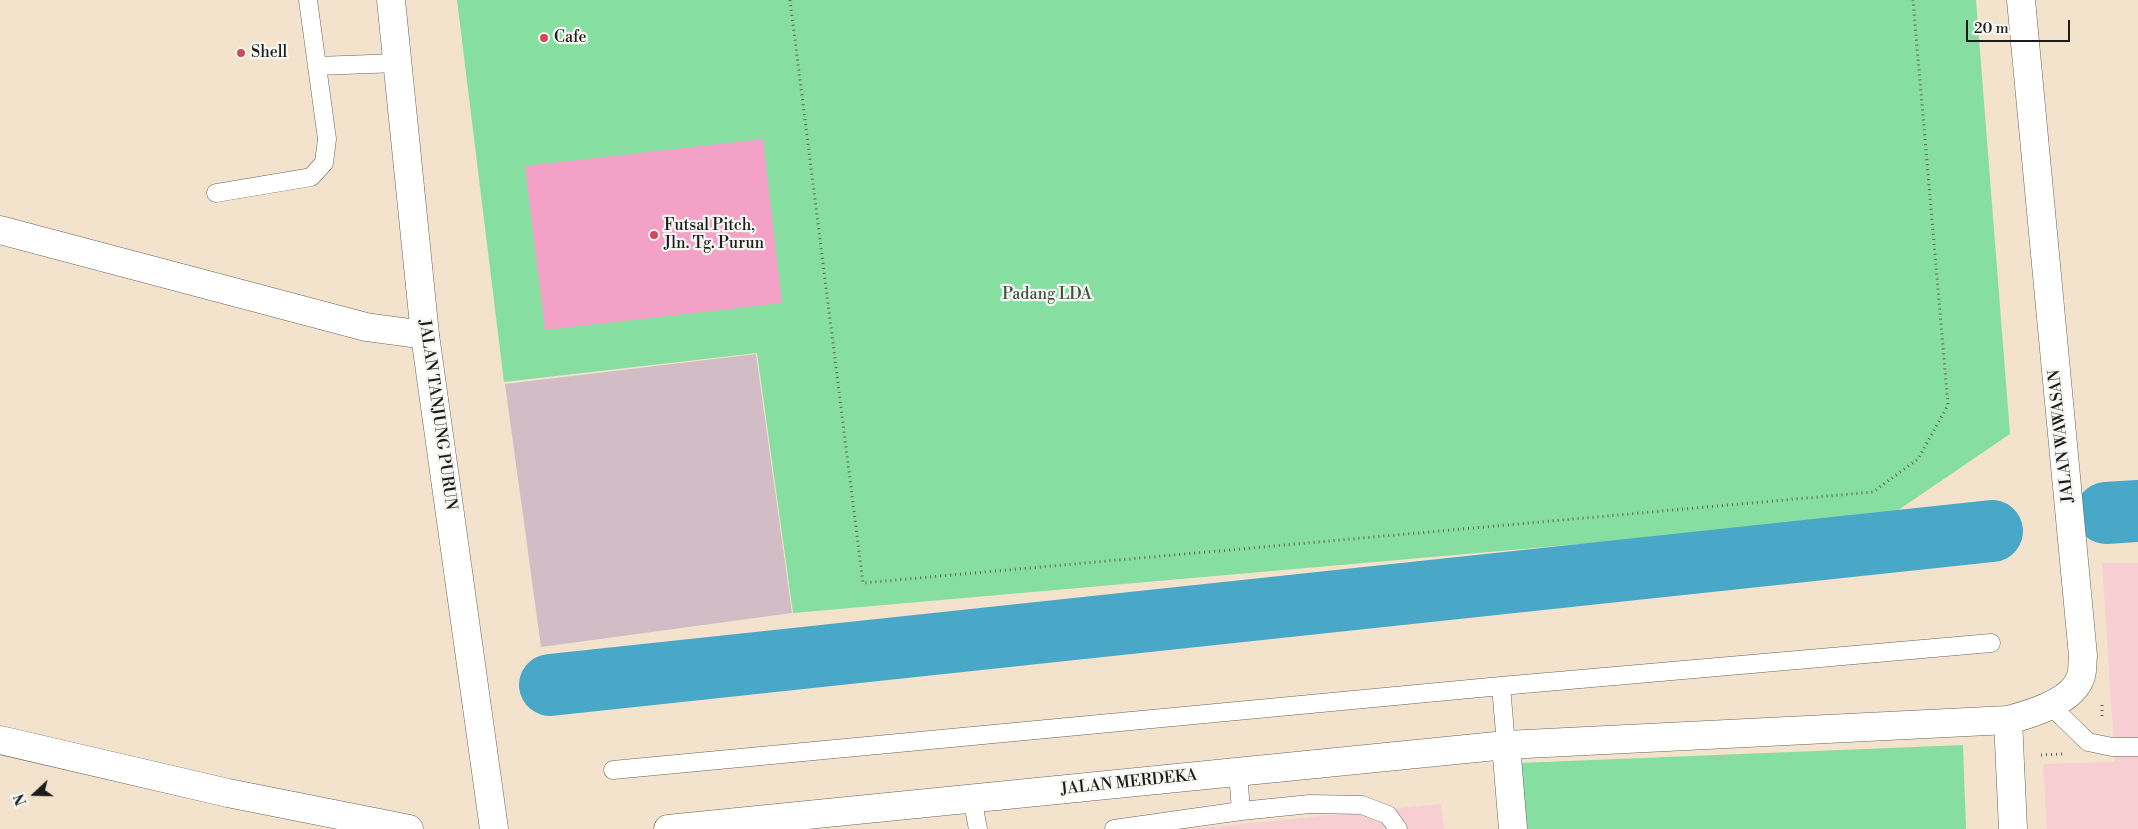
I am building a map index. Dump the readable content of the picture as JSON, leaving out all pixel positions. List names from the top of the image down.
{
  "streets": {
    "street": ["JALAN TANJUNG PURUN", "JALAN WAWASAN", "JALAN MERDEKA"]
  },
  "crossings": [
    ["JALAN WAWASAN", "JALAN MERDEKA"]
  ],
  "parks": ["Padang LDA"],
  "places": ["Cafe", "Shell", "Futsal Pitch, Jln. Tg. Purun"],
  "scale_bar": "20 m",
  "north": "left"
}
